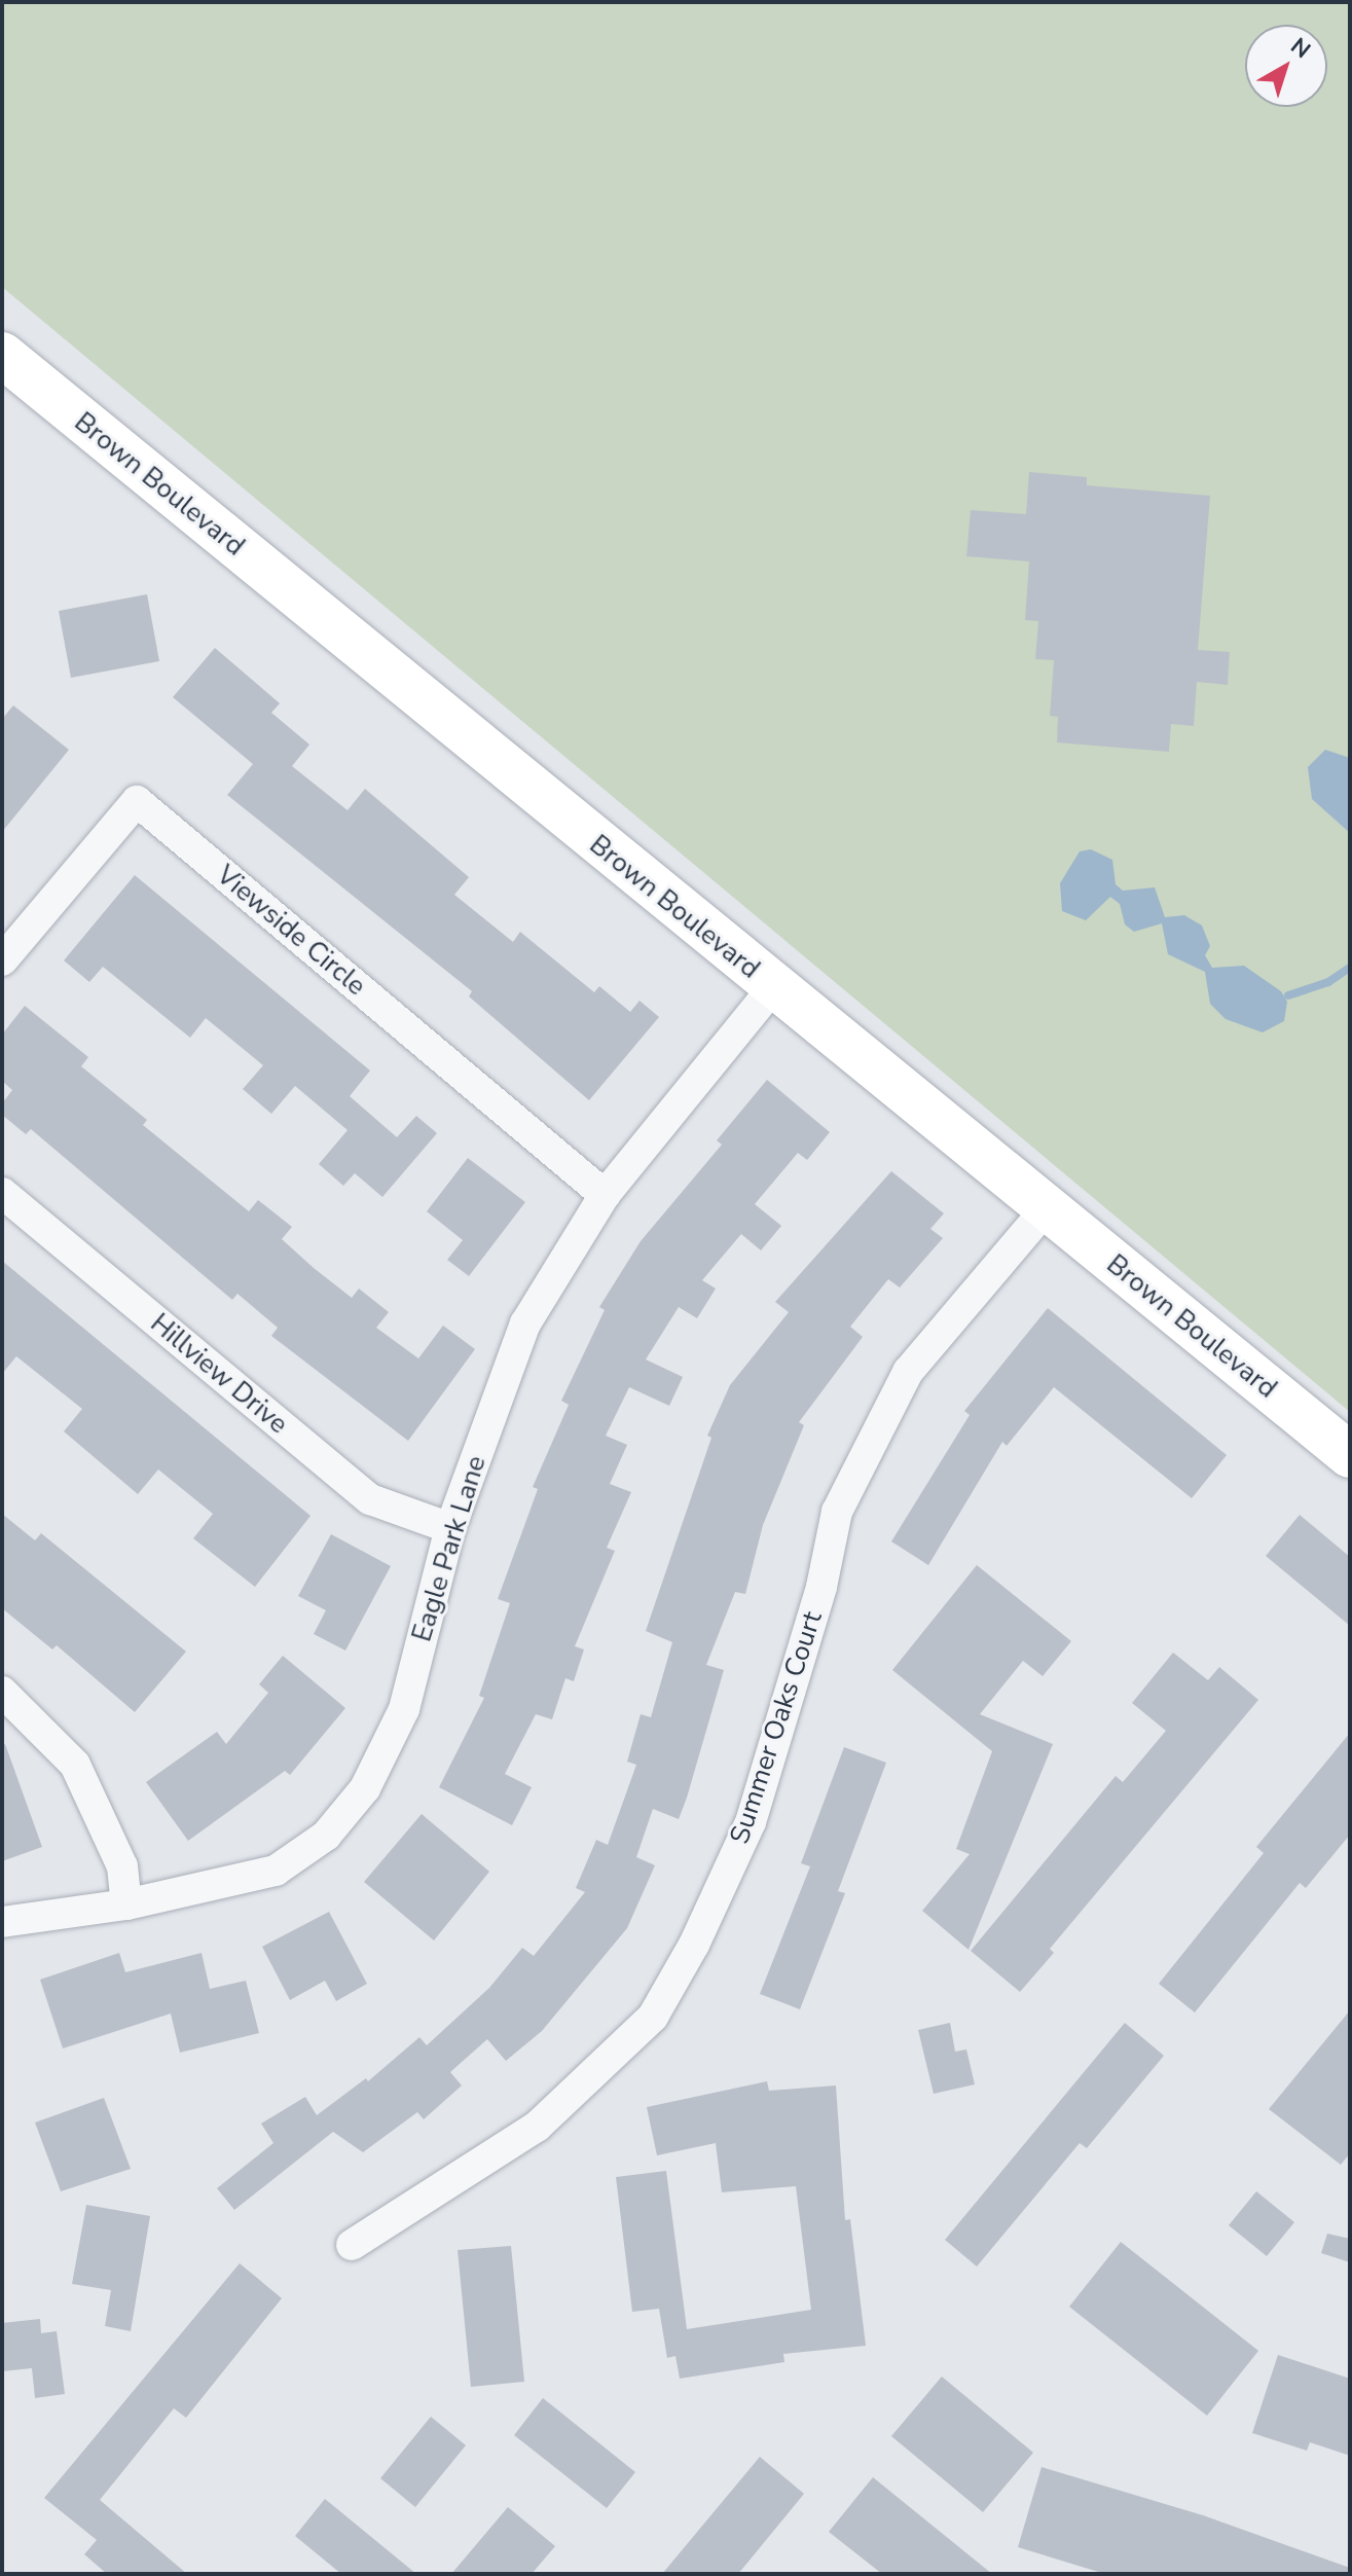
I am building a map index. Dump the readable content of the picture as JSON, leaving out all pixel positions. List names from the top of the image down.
{
  "streets": {
    "street": [
      "Brown Boulevard",
      "Viewside Circle",
      "Hillview Drive",
      "Eagle Park Lane",
      "Summer Oaks Court"
    ]
  },
  "crossings": [
    ["Brown Boulevard", "Eagle Park Lane"],
    ["Brown Boulevard", "Summer Oaks Court"],
    ["Viewside Circle", "Eagle Park Lane"],
    ["Hillview Drive", "Eagle Park Lane"]
  ],
  "north": "top right"
}
